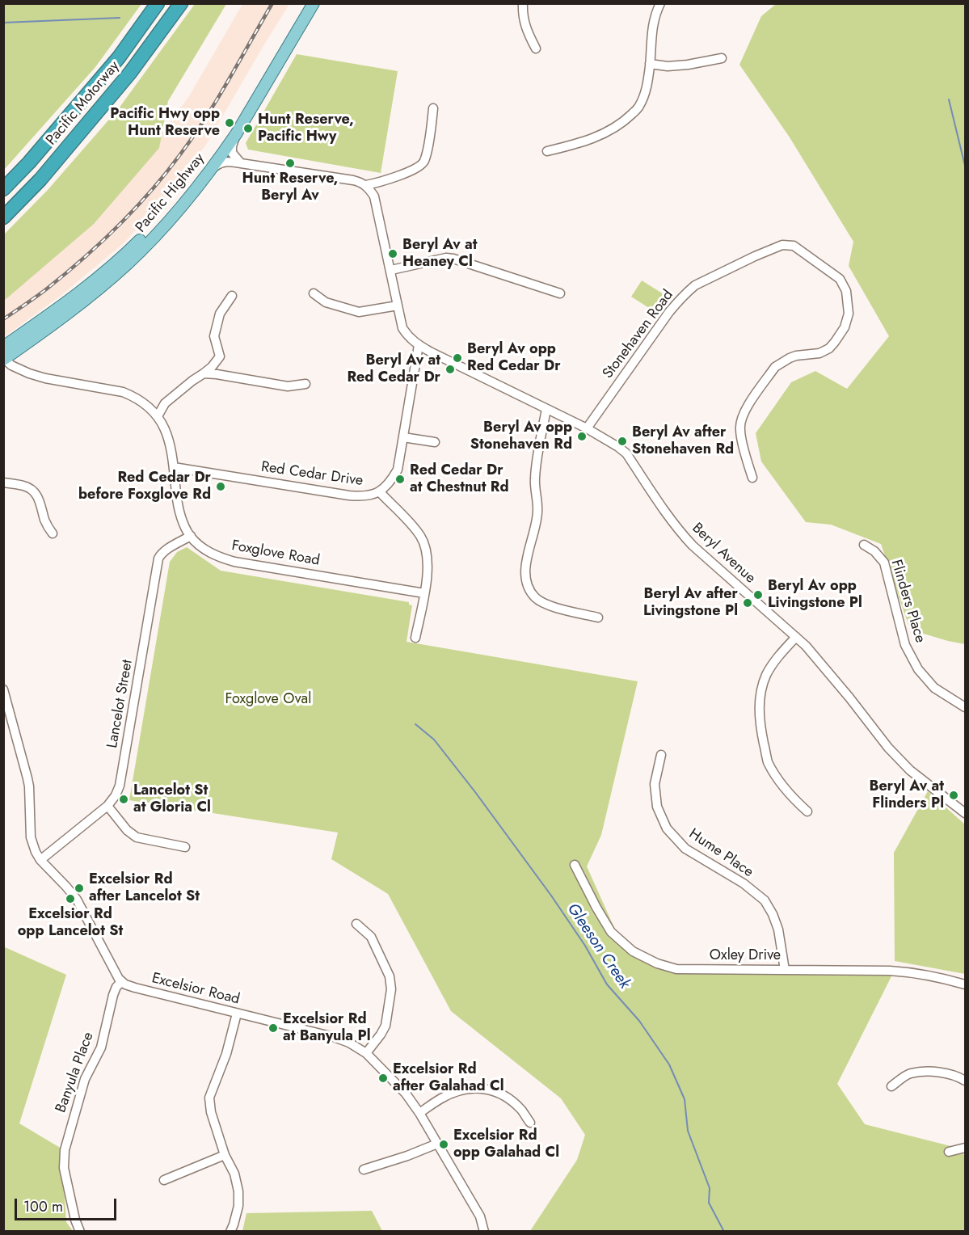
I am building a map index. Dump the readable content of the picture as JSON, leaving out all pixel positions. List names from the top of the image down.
{
  "streets": {
    "highway": ["Pacific Motorway"],
    "main road": ["Pacific Highway"],
    "street": [
      "Stonehaven Road",
      "Red Cedar Drive",
      "Foxglove Road",
      "Beryl Avenue",
      "Flinders Place",
      "Lancelot Street",
      "Hume Place",
      "Oxley Drive",
      "Excelsior Road",
      "Banyula Place"
    ]
  },
  "crossings": [
    ["Pacific Highway", "Foxglove Road"],
    ["Stonehaven Road", "Beryl Avenue"],
    ["Red Cedar Drive", "Foxglove Road"],
    ["Red Cedar Drive", "Beryl Avenue"],
    ["Foxglove Road", "Lancelot Street"],
    ["Hume Place", "Oxley Drive"],
    ["Excelsior Road", "Banyula Place"]
  ],
  "water": ["Gleeson Creek"],
  "parks": ["Foxglove Oval"],
  "places": [
    "Pacific Hwy opp Hunt Reserve",
    "Hunt Reserve, Pacific Hwy",
    "Hunt Reserve, Beryl Av",
    "Beryl Av at Heaney Cl",
    "Beryl Av opp Red Cedar Dr",
    "Beryl Av at Red Cedar Dr",
    "Beryl Av opp Stonehaven Rd",
    "Beryl Av after Stonehaven Rd",
    "Red Cedar Dr at Chestnut Rd",
    "Red Cedar Dr before Foxglove Rd",
    "Beryl Av opp Livingstone Pl",
    "Beryl Av after Livingstone Pl",
    "Beryl Av at Flinders Pl",
    "Lancelot St at Gloria Cl",
    "Excelsior Rd after Lancelot St",
    "Excelsior Rd opp Lancelot St",
    "Excelsior Rd at Banyula Pl",
    "Excelsior Rd after Galahad Cl",
    "Excelsior Rd opp Galahad Cl"
  ],
  "scale_bar": "100 m"
}
